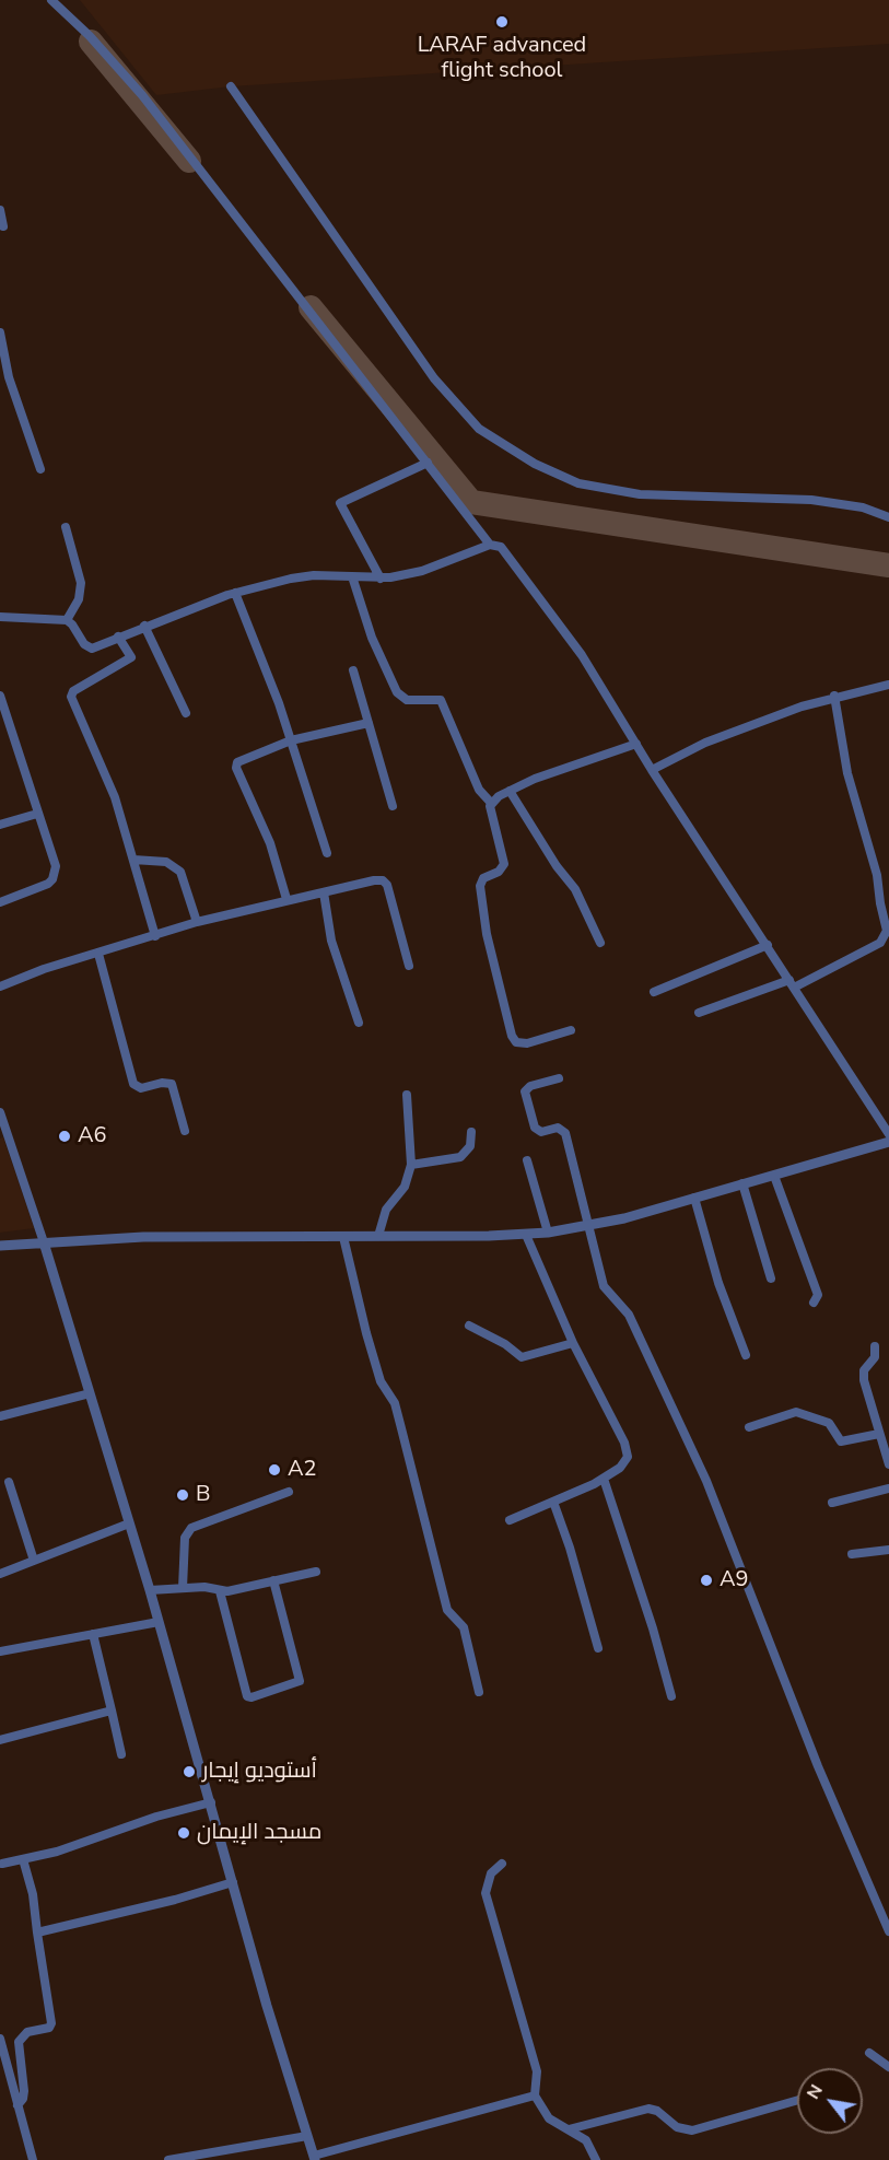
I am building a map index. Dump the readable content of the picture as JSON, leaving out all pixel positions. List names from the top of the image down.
{
  "places": [
    "LARAF advanced flight school",
    "A6",
    "A2",
    "B",
    "A9",
    "أستوديو إيجار",
    "مسجد الإيمان"
  ],
  "north": "top left"
}
